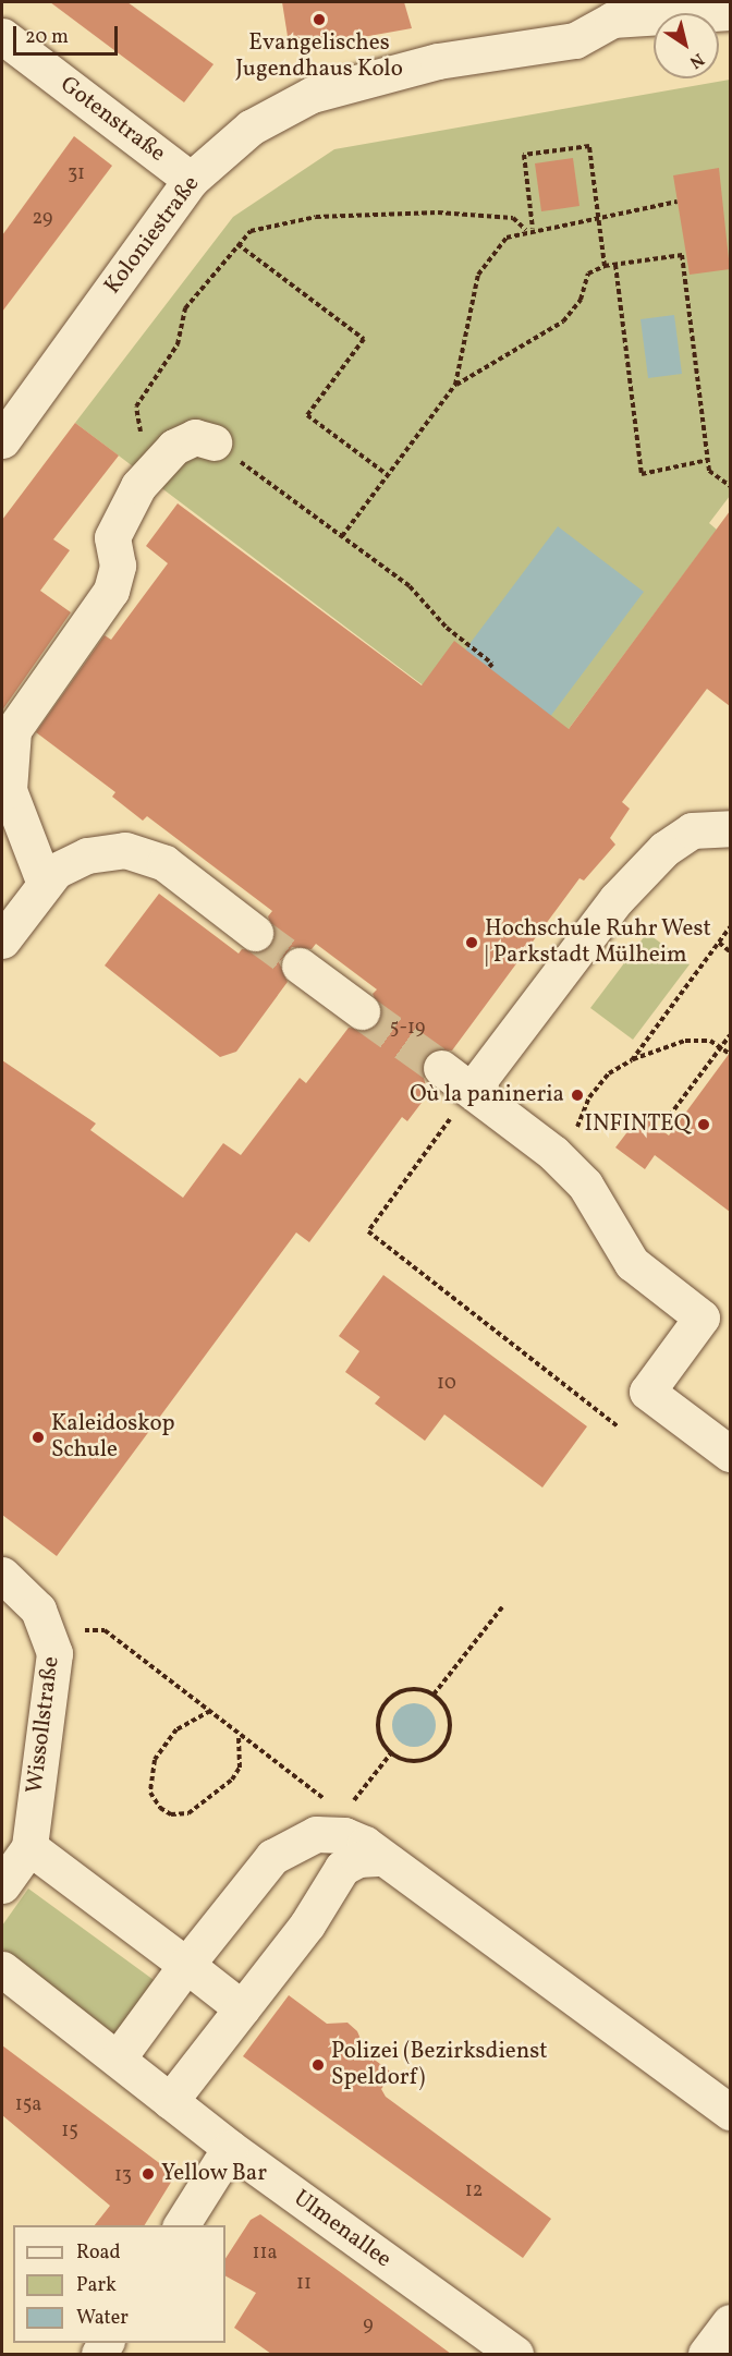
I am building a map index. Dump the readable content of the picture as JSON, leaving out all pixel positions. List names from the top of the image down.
{
  "streets": {
    "street": [
      "Gotenstraße",
      "Koloniestraße",
      "Wissollstraße",
      "Ulmenallee"
    ]
  },
  "crossings": [
    ["Gotenstraße", "Koloniestraße"]
  ],
  "places": [
    "Evangelisches Jugendhaus Kolo",
    "Hochschule Ruhr West | Parkstadt Mülheim",
    "Où la panineria",
    "INFINTEQ",
    "Kaleidoskop Schule",
    "Polizei (Bezirksdienst Speldorf)",
    "Yellow Bar"
  ],
  "house_numbers": [
    "31",
    "29",
    "5-19",
    "10",
    "15a",
    "15",
    "13",
    "12",
    "11a",
    "11",
    "9"
  ],
  "legend": ["Road", "Park", "Water"],
  "scale_bar": "20 m",
  "north": "bottom right"
}
